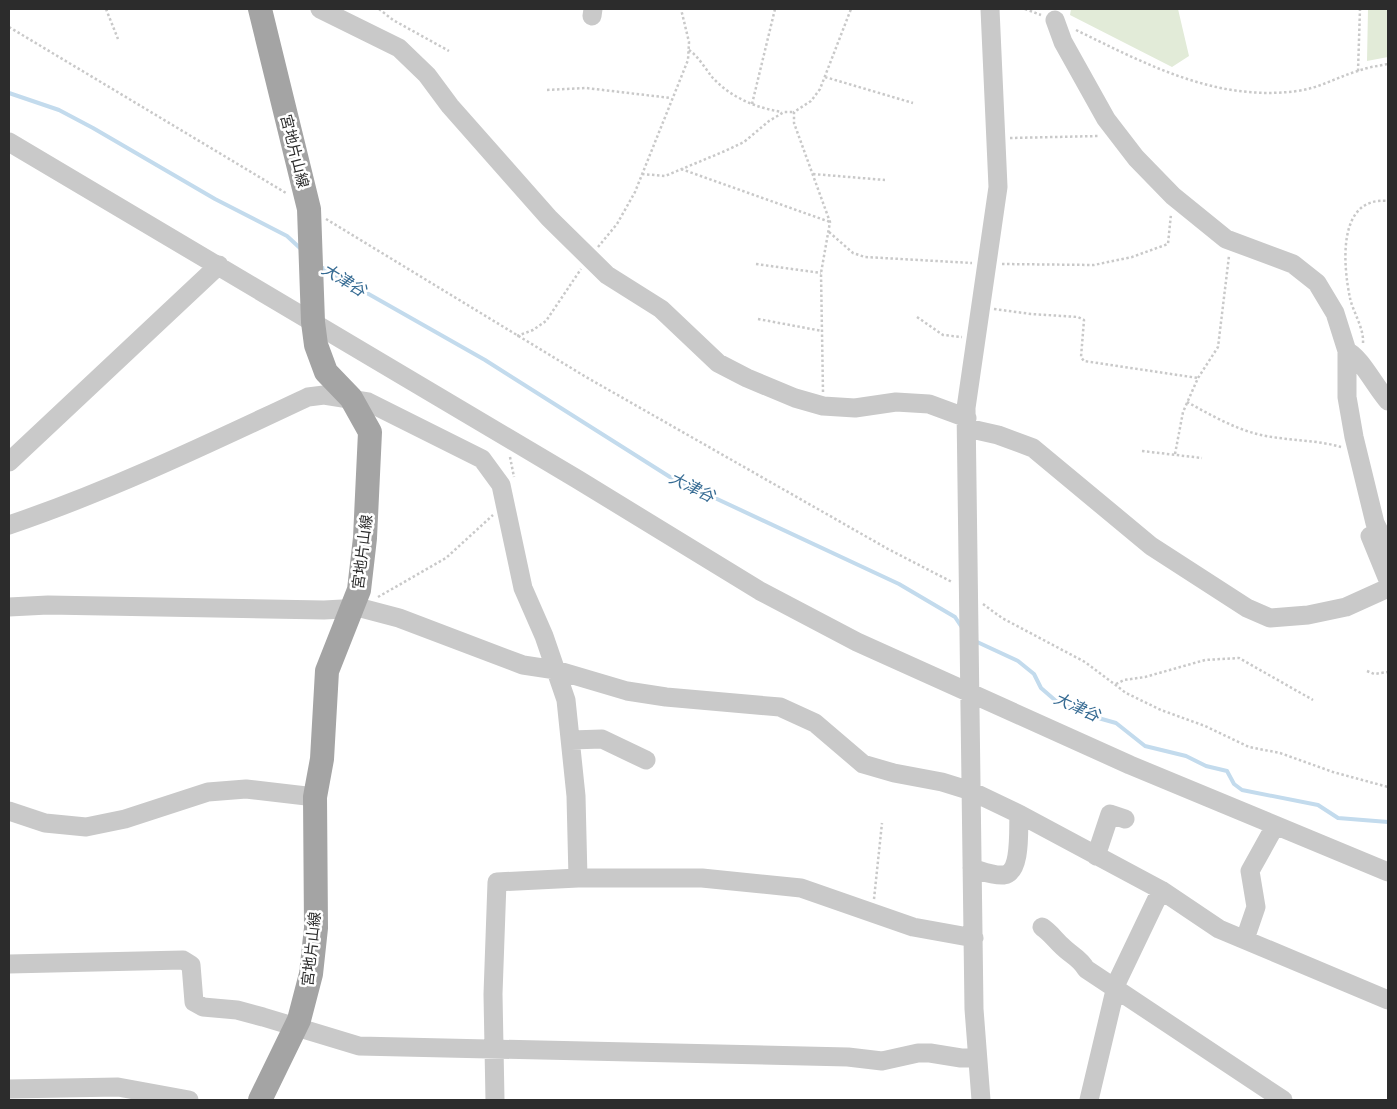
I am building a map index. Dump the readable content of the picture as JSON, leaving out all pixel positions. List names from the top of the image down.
{
  "streets": {
    "main road": ["宮地片山線"]
  },
  "water": ["大津谷"]
}
